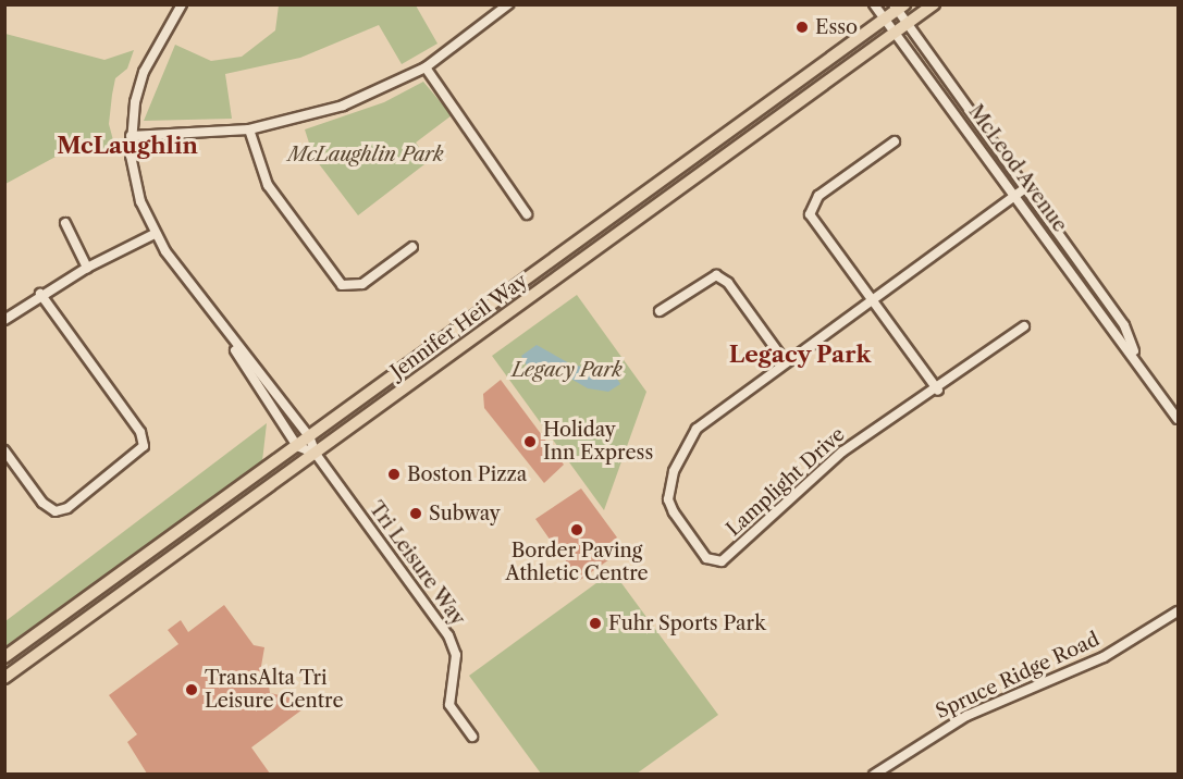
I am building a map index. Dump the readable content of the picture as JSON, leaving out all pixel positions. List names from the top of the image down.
{
  "streets": {
    "main road": ["Jennifer Heil Way"],
    "street": [
      "McLeod Avenue",
      "Lamplight Drive",
      "Tri Leisure Way",
      "Spruce Ridge Road"
    ]
  },
  "crossings": [
    ["McLeod Avenue", "Jennifer Heil Way"],
    ["McLeod Avenue", "Lamplight Drive"],
    ["Jennifer Heil Way", "Tri Leisure Way"]
  ],
  "districts": ["McLaughlin", "Legacy Park"],
  "parks": ["McLaughlin Park", "Legacy Park"],
  "places": [
    "Esso",
    "Holiday Inn Express",
    "Boston Pizza",
    "Subway",
    "Border Paving Athletic Centre",
    "Fuhr Sports Park",
    "TransAlta Tri Leisure Centre"
  ]
}
